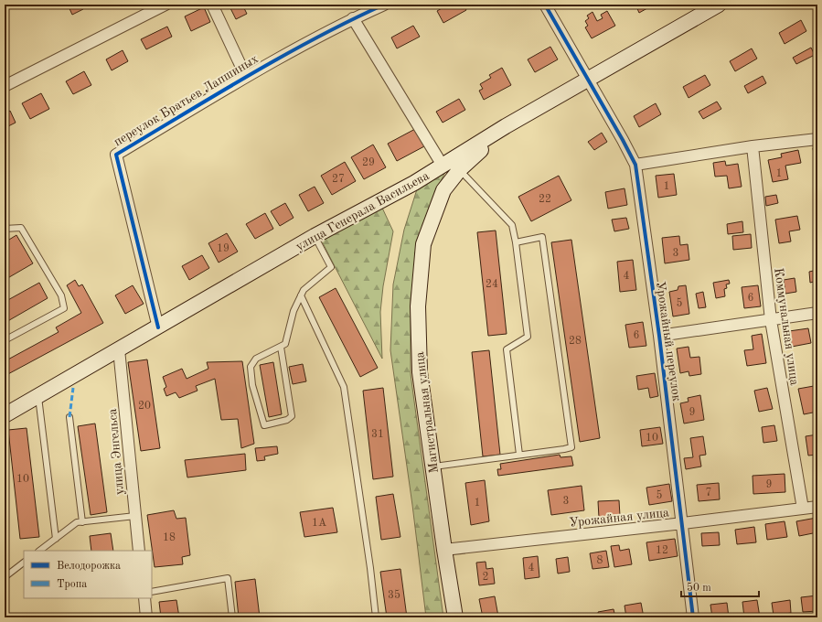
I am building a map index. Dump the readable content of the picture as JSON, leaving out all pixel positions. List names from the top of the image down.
{
  "streets": {
    "main road": ["улица Генерала Васильева", "Магистральная улица"],
    "street": [
      "переулок Братьев Лапшиных",
      "Коммунальная улица",
      "Урожайный переулок",
      "улица Энгельса",
      "Урожайная улица"
    ]
  },
  "crossings": [
    ["переулок Братьев Лапшиных", "улица Генерала Васильева"],
    ["улица Генерала Васильева", "Урожайный переулок"],
    ["улица Генерала Васильева", "Магистральная улица"],
    ["улица Генерала Васильева", "улица Энгельса"],
    ["Коммунальная улица", "Урожайная улица"],
    ["Урожайный переулок", "Урожайная улица"],
    ["Магистральная улица", "Урожайная улица"]
  ],
  "house_numbers": [
    "29",
    "1",
    "27",
    "1",
    "22",
    "19",
    "3",
    "4",
    "24",
    "6",
    "5",
    "6",
    "28",
    "20",
    "9",
    "31",
    "10",
    "10",
    "9",
    "7",
    "5",
    "3",
    "1",
    "1А",
    "18",
    "12",
    "8",
    "4",
    "2",
    "35"
  ],
  "legend": ["Велодорожка", "Тропа"],
  "scale_bar": "50 m"
}
